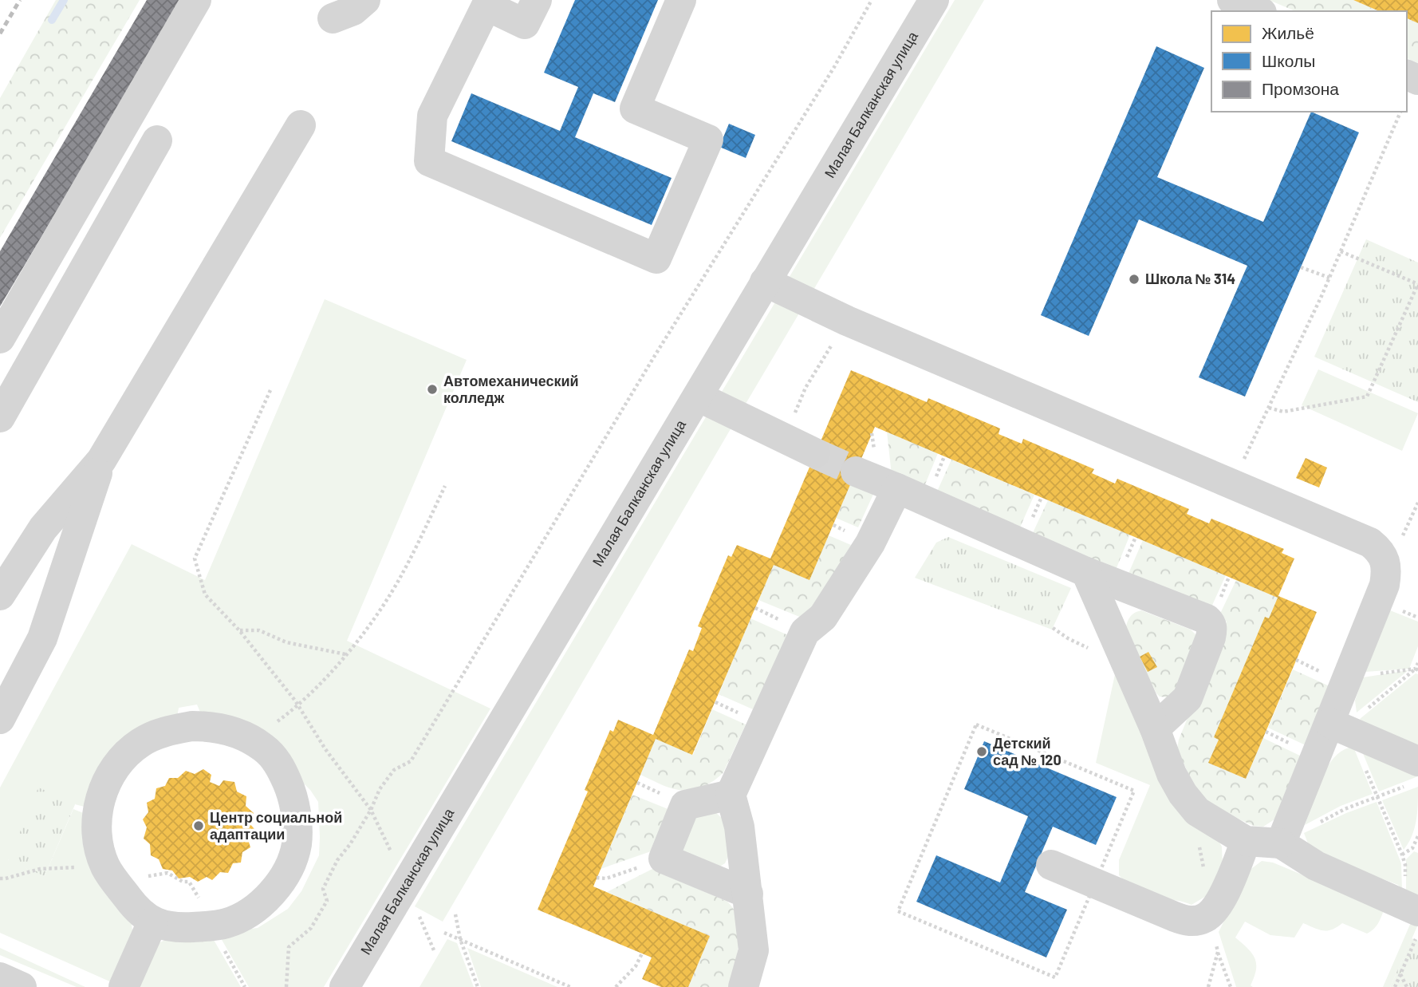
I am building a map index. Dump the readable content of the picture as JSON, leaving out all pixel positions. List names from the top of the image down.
{
  "streets": {
    "street": ["Малая Балканская улица"]
  },
  "places": [
    "Школа № 314",
    "Автомеханический колледж",
    "Детский сад № 120",
    "Центр социальной адаптации"
  ],
  "legend": ["Жильё", "Школы", "Промзона"]
}
